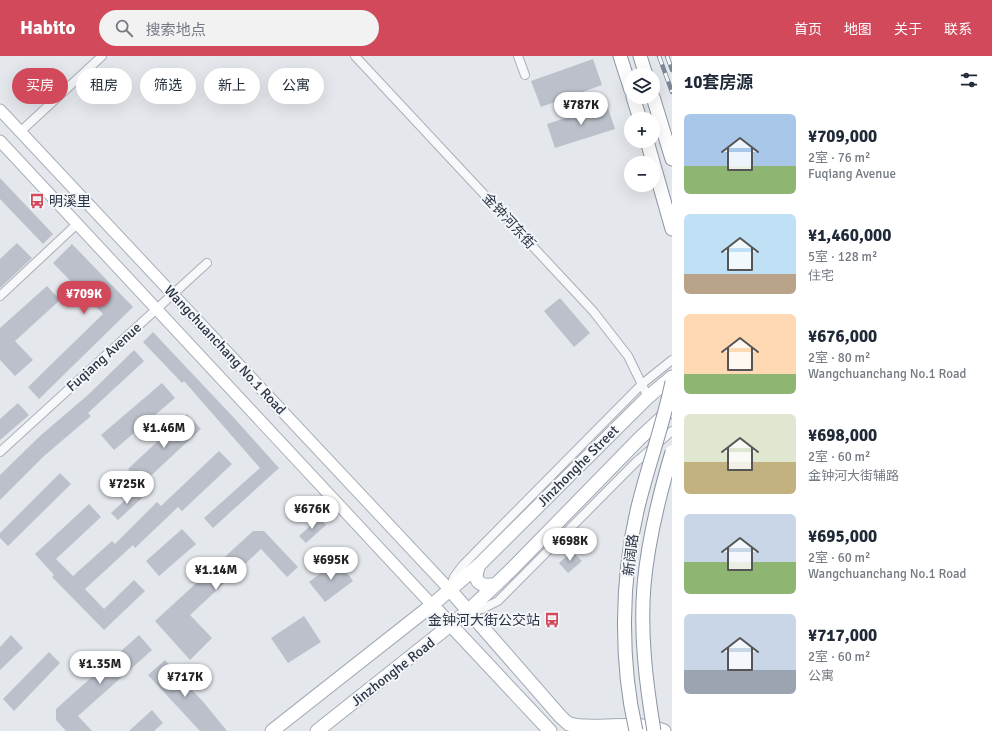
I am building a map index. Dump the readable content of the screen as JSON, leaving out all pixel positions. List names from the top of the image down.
{
  "streets": {
    "main road": [
      "Wangchuanchang No.1 Road",
      "Jinzhonghe Street",
      "新阔路",
      "Jinzhonghe Road"
    ],
    "street": ["金钟河东街", "Fuqiang Avenue"]
  },
  "crossings": [
    ["金钟河东街", "Jinzhonghe Street"],
    ["Wangchuanchang No.1 Road", "Fuqiang Avenue"],
    ["Wangchuanchang No.1 Road", "Jinzhonghe Street"],
    ["Wangchuanchang No.1 Road", "Jinzhonghe Road"],
    ["Jinzhonghe Street", "Jinzhonghe Road"]
  ],
  "places": {
    "bus stop": ["明溪里", "金钟河大街公交站"]
  },
  "page": {
    "header": "Habito",
    "search": "搜索地点",
    "nav": [
      "首页",
      "地图",
      "关于",
      "联系"
    ],
    "heading": "10套房源",
    "map_buttons": ["+", "−"],
    "chip": [
      "买房",
      "租房",
      "筛选",
      "新上",
      "公寓"
    ],
    "price": [
      "¥787K",
      "¥709K",
      "¥1.46M",
      "¥725K",
      "¥676K",
      "¥698K",
      "¥695K",
      "¥1.14M",
      "¥1.35M",
      "¥717K"
    ],
    "list": [
      {
        "name": "¥709,000",
        "note": "2室 · 76 m² · Fuqiang Avenue"
      },
      {
        "name": "¥1,460,000",
        "note": "5室 · 128 m² · 住宅"
      },
      {
        "name": "¥676,000",
        "note": "2室 · 80 m² · Wangchuanchang No.1 Road"
      },
      {
        "name": "¥698,000",
        "note": "2室 · 60 m² · 金钟河大街辅路"
      },
      {
        "name": "¥695,000",
        "note": "2室 · 60 m² · Wangchuanchang No.1 Road"
      },
      {
        "name": "¥717,000",
        "note": "2室 · 60 m² · 公寓"
      }
    ]
  }
}
